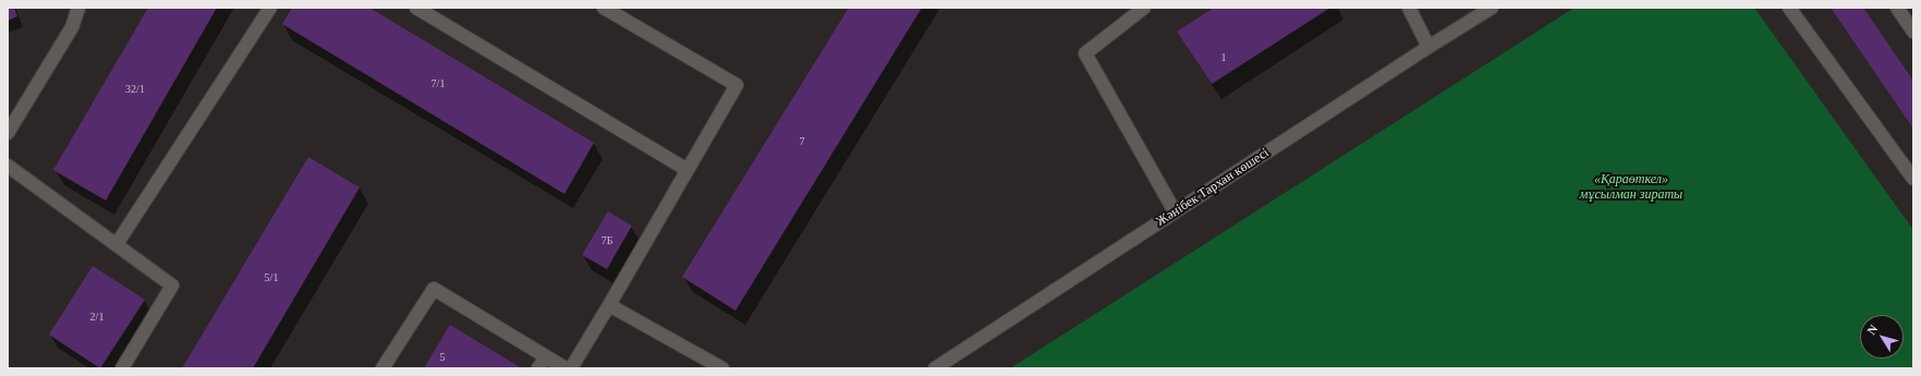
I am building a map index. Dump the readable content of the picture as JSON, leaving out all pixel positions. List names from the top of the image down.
{
  "streets": {
    "street": ["Жәнібек Тархан көшесі"]
  },
  "parks": ["«Қараөткел» мұсылман зираты"],
  "house_numbers": [
    "1",
    "7/1",
    "32/1",
    "7",
    "7Б",
    "5/1",
    "2/1",
    "5"
  ],
  "north": "top left"
}
